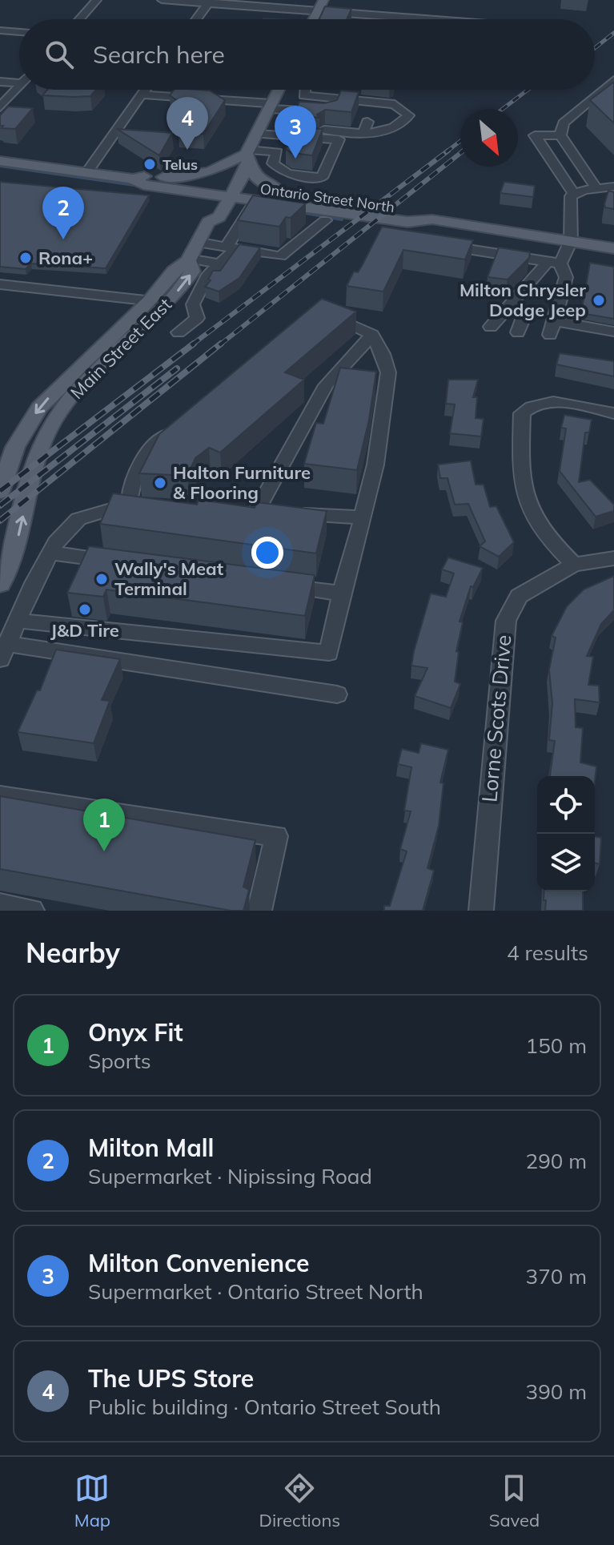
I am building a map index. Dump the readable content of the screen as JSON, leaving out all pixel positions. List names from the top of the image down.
{
  "streets": {
    "main road": ["Ontario Street North", "Main Street East"],
    "street": ["Lorne Scots Drive"]
  },
  "crossings": [
    ["Ontario Street North", "Main Street East"]
  ],
  "places": [
    "Telus",
    "Rona+",
    "Milton Chrysler Dodge Jeep",
    "Halton Furniture & Flooring",
    "Wally's Meat Terminal",
    "J&D Tire"
  ],
  "north": "bottom right",
  "page": {
    "search": "Search here",
    "pins": [
      "4",
      "3",
      "2",
      "1"
    ],
    "heading": ["Nearby", "4 results"],
    "list": [
      {
        "mark": "1",
        "name": "Onyx Fit",
        "note": "Sports",
        "value": "150 m"
      },
      {
        "mark": "2",
        "name": "Milton Mall",
        "note": "Supermarket · Nipissing Road",
        "value": "290 m"
      },
      {
        "mark": "3",
        "name": "Milton Convenience",
        "note": "Supermarket · Ontario Street North",
        "value": "370 m"
      },
      {
        "mark": "4",
        "name": "The UPS Store",
        "note": "Public building · Ontario Street South",
        "value": "390 m"
      }
    ],
    "nav": ["Map", "Directions", "Saved"]
  }
}
